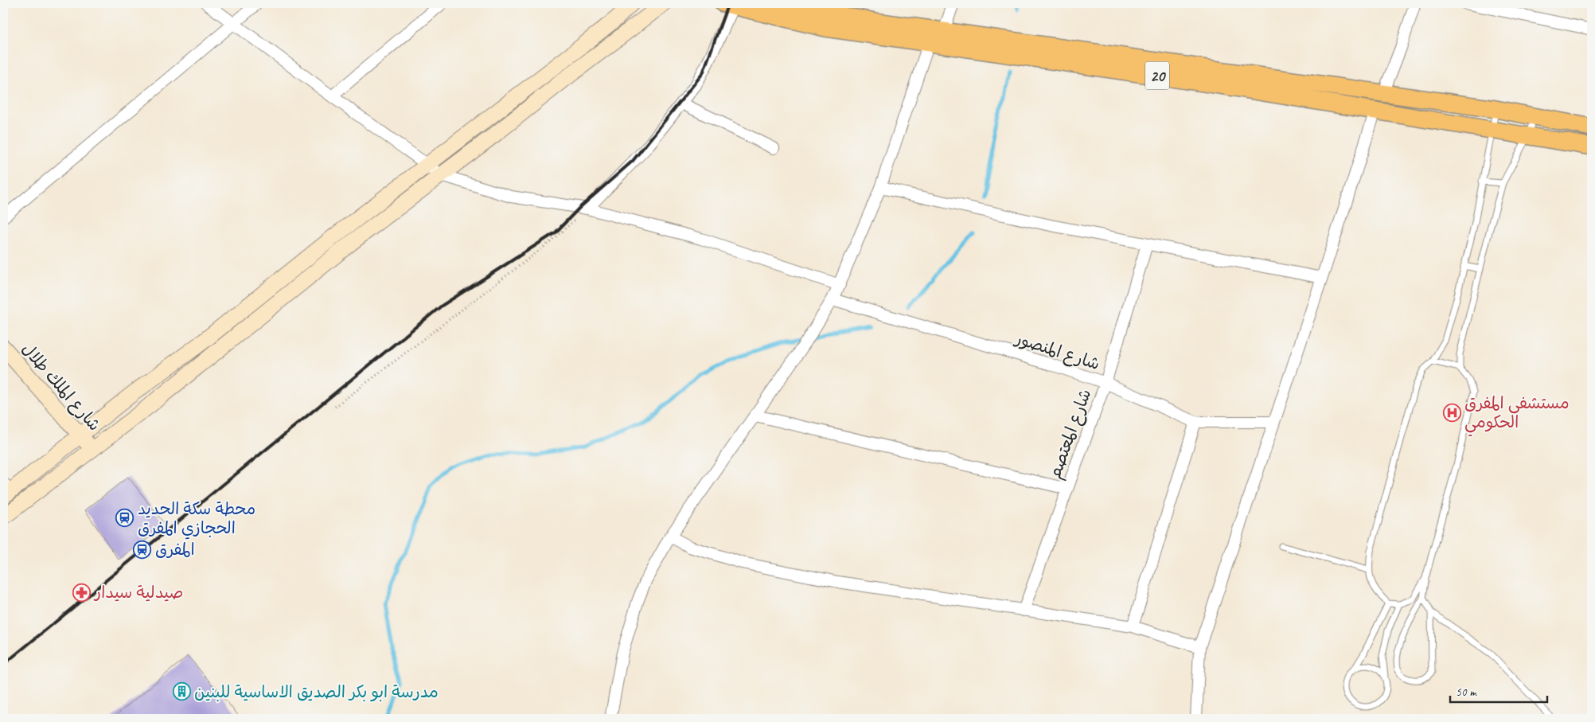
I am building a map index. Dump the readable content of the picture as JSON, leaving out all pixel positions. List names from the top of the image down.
{
  "streets": {
    "main road": ["20", "شارع الملك طلال"],
    "street": ["شارع المنصور", "شارع المعتصم"]
  },
  "crossings": [
    ["شارع المنصور", "شارع المعتصم"]
  ],
  "places": {
    "hospital": ["مستشفى المفرق الحكومي"],
    "station": ["محطة سكة الحديد الحجازي المفرق", "المفرق"],
    "pharmacy": ["صيدلية سيدار"],
    "building": ["مدرسة ابو بكر الصديق الاساسية للبنين"]
  },
  "scale_bar": "50 m"
}
